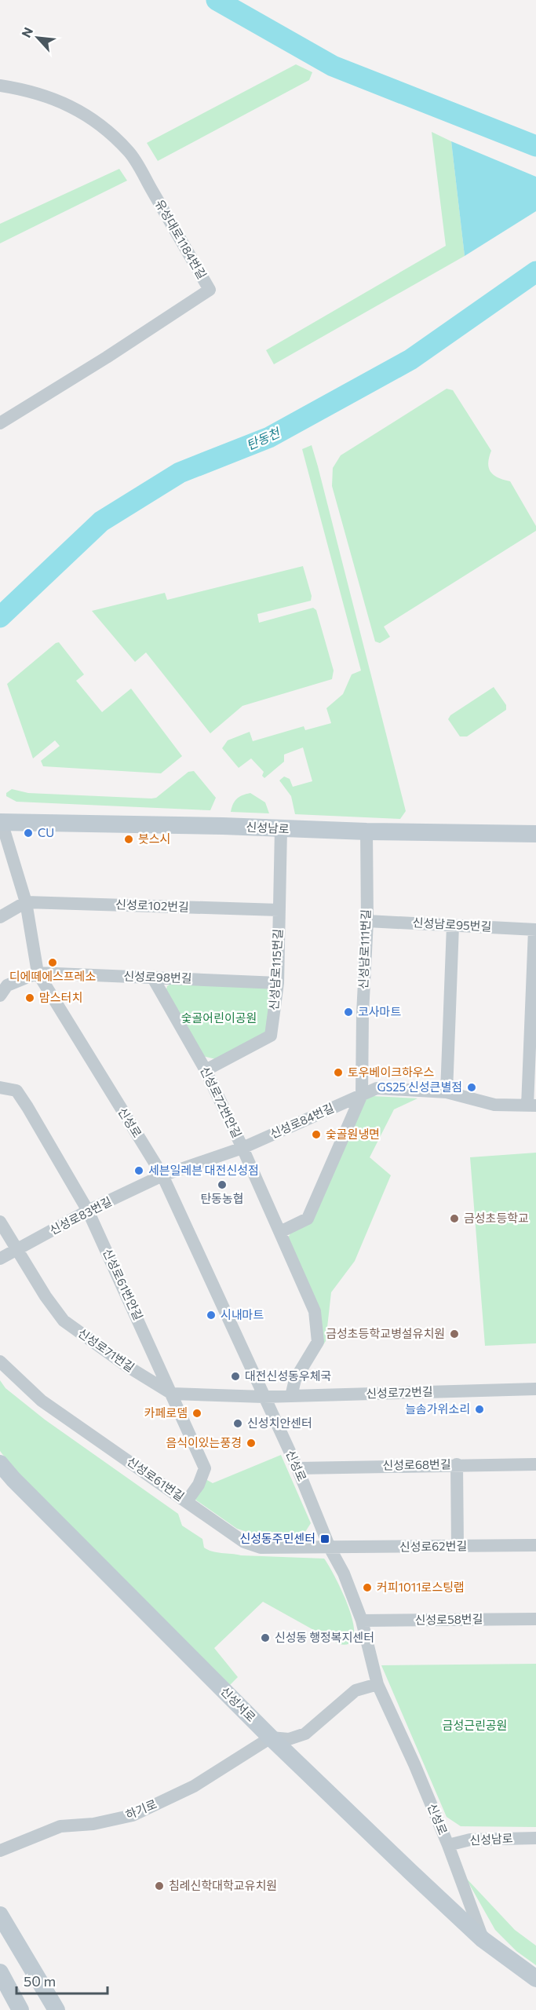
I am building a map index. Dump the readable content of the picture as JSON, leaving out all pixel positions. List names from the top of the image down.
{
  "streets": {
    "street": [
      "유성대로1184번길",
      "신성남로",
      "신성로102번길",
      "신성남로95번길",
      "신성남로111번길",
      "신성남로115번길",
      "신성로98번길",
      "신성로72번안길",
      "신성로84번길",
      "신성로",
      "신성로83번길",
      "신성로61번안길",
      "신성로71번길",
      "신성로72번길",
      "신성로68번길",
      "신성로61번길",
      "신성로62번길",
      "신성로58번길",
      "신성서로",
      "하기로"
    ]
  },
  "crossings": [
    ["신성남로", "신성남로111번길"],
    ["신성남로", "신성남로115번길"],
    ["신성남로", "신성로"],
    ["신성로102번길", "신성남로115번길"],
    ["신성로102번길", "신성로"],
    ["신성남로95번길", "신성남로111번길"],
    ["신성남로95번길", "신성로84번길"],
    ["신성남로111번길", "신성로84번길"],
    ["신성남로115번길", "신성로98번길"],
    ["신성남로115번길", "신성로72번안길"],
    ["신성로98번길", "신성로72번안길"],
    ["신성로98번길", "신성로"],
    ["신성로72번안길", "신성로84번길"],
    ["신성로72번안길", "신성로72번길"],
    ["신성로84번길", "신성로"],
    ["신성로84번길", "신성로83번길"],
    ["신성로", "신성로83번길"],
    ["신성로", "신성로71번길"],
    ["신성로", "신성로72번길"],
    ["신성로", "신성로68번길"],
    ["신성로", "신성로61번길"],
    ["신성로", "신성로62번길"],
    ["신성로", "신성로58번길"],
    ["신성로", "신성서로"],
    ["신성로83번길", "신성로61번안길"],
    ["신성로83번길", "신성로71번길"],
    ["신성로61번안길", "신성로71번길"],
    ["신성로61번안길", "신성로61번길"],
    ["신성로71번길", "신성로72번길"],
    ["신성로61번길", "신성로62번길"],
    ["신성서로", "하기로"]
  ],
  "water": ["탄동천"],
  "parks": ["숯골어린이공원", "금성근린공원"],
  "places": {
    "other": [
      "CU",
      "븟스시",
      "디에떼에스프레소",
      "맘스터치",
      "코사마트",
      "토우베이크하우스",
      "GS25 신성큰별점",
      "숯골원냉면",
      "세븐일레븐 대전신성점",
      "탄동농협",
      "금성초등학교",
      "시내마트",
      "금성초등학교병설유치원",
      "대전신성동우체국",
      "늘솜가위소리",
      "카페로뎀",
      "신성치안센터",
      "음식이있는풍경",
      "커피1011로스팅랩",
      "신성동 행정복지센터",
      "침례신학대학교유치원"
    ],
    "transit": ["신성동주민센터"]
  },
  "scale_bar": "50 m",
  "north": "top left"
}
